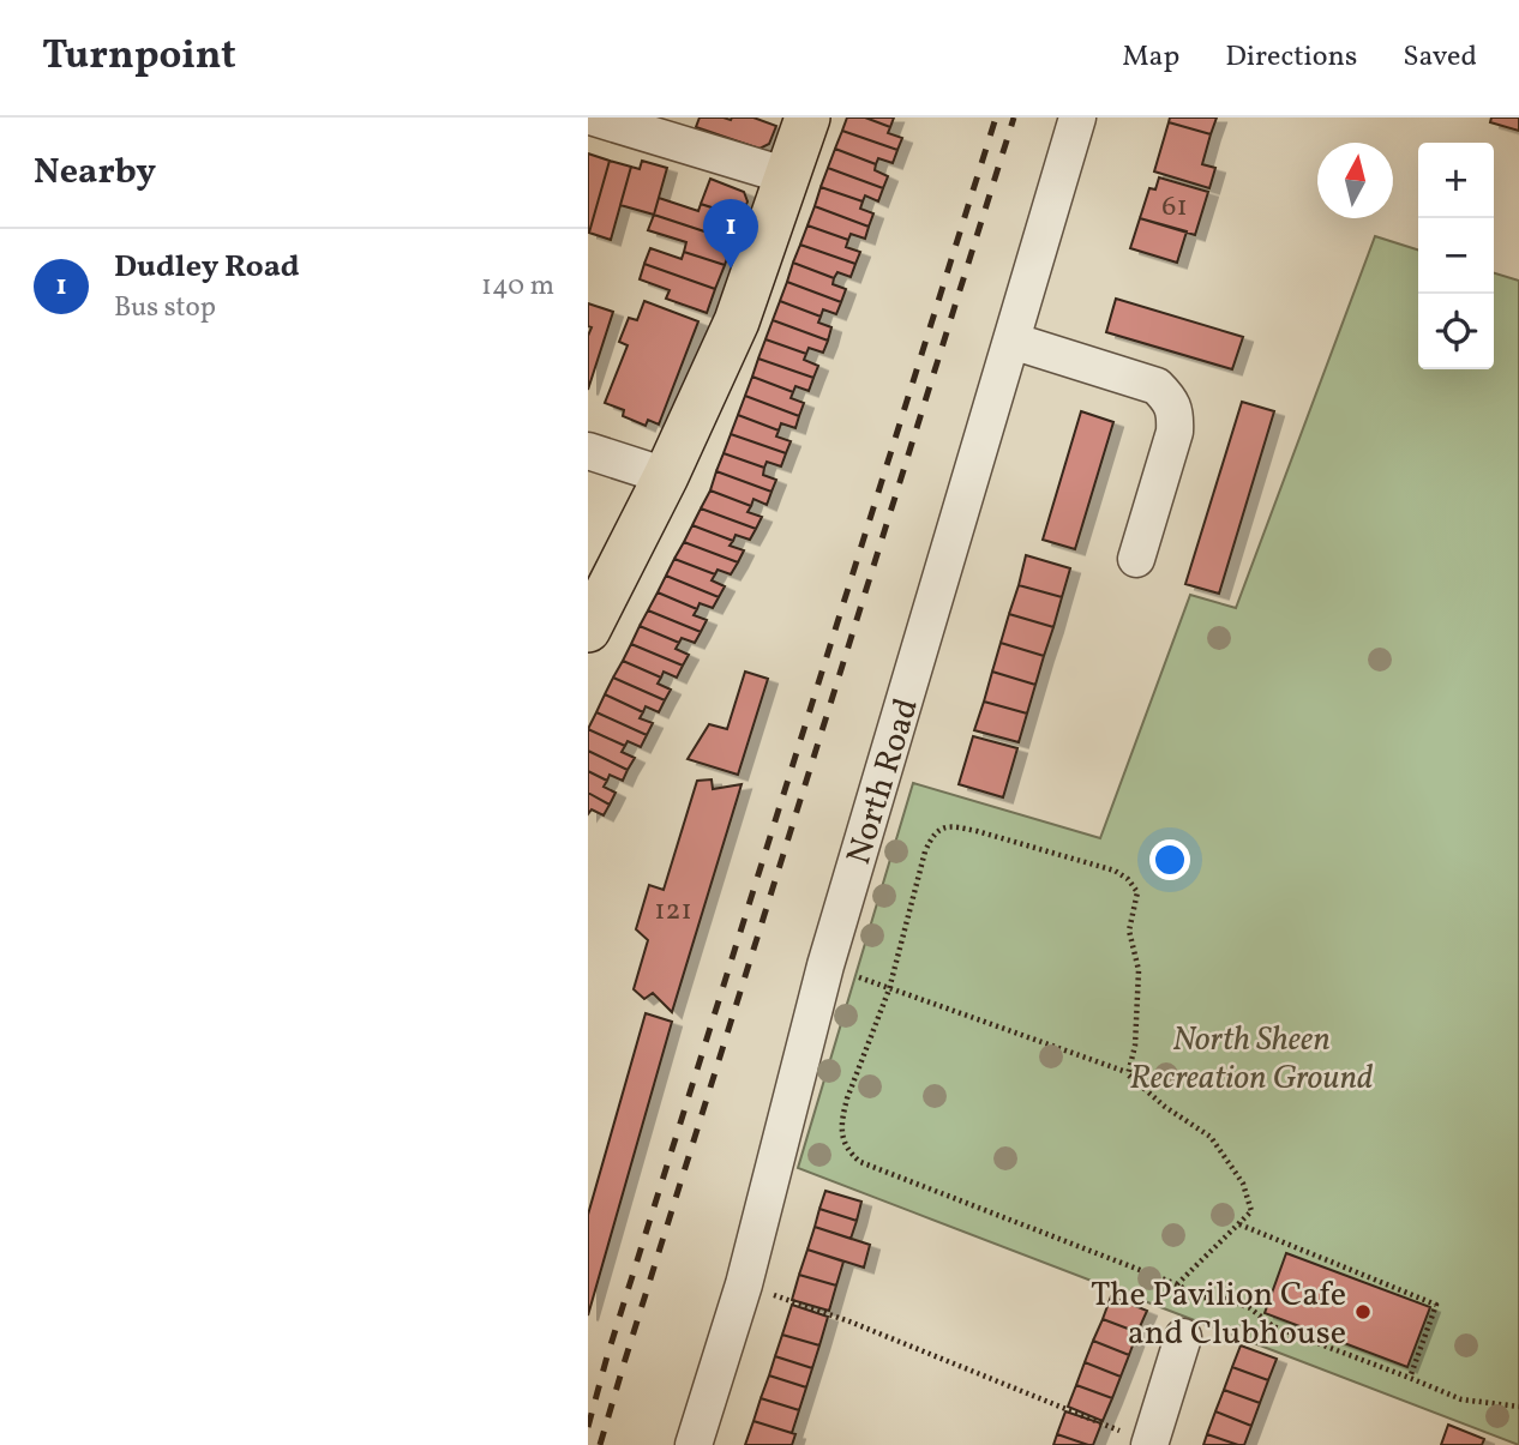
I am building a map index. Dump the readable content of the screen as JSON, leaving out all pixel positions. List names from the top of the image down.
{
  "streets": {
    "street": ["North Road"]
  },
  "parks": ["North Sheen Recreation Ground"],
  "places": ["The Pavilion Cafe and Clubhouse"],
  "house_numbers": ["61", "121"],
  "north": "top",
  "page": {
    "header": "Turnpoint",
    "nav": ["Map", "Directions", "Saved"],
    "heading": "Nearby",
    "map_buttons": ["+", "−"],
    "pins": "1",
    "list": [
      {
        "mark": "1",
        "name": "Dudley Road",
        "note": "Bus stop",
        "value": "140 m"
      }
    ]
  }
}
